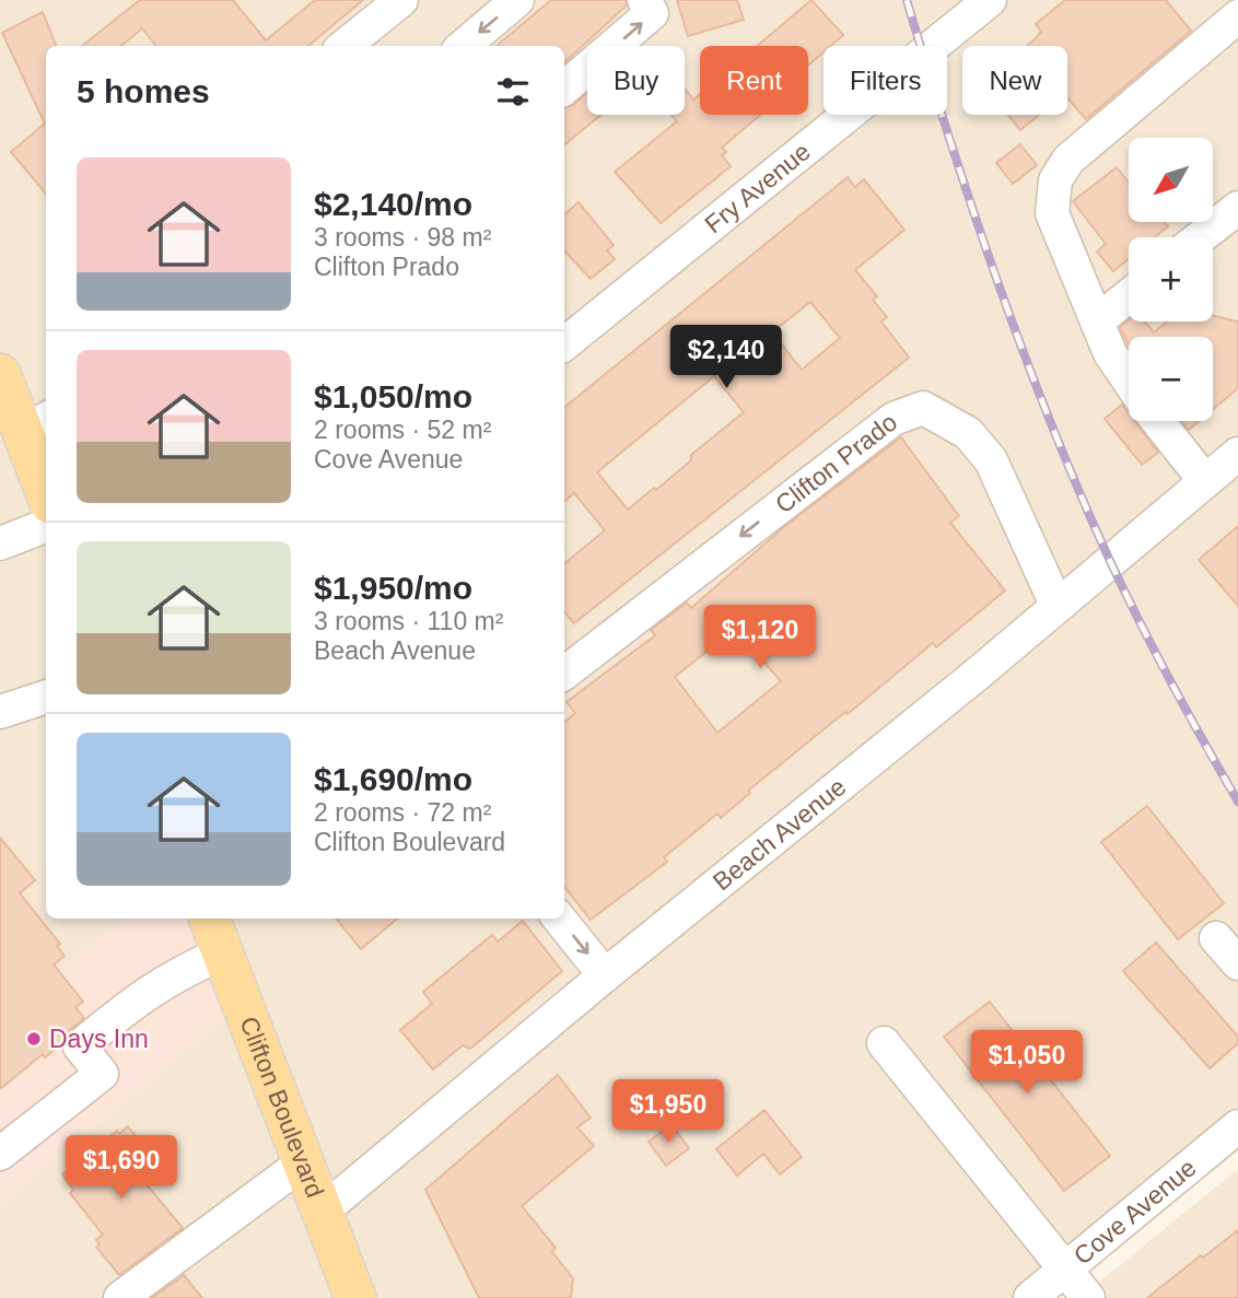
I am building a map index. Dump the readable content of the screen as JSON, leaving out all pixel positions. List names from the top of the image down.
{
  "streets": {
    "main road": ["Clifton Boulevard"],
    "street": [
      "Fry Avenue",
      "Clifton Prado",
      "Beach Avenue",
      "Cove Avenue"
    ]
  },
  "crossings": [
    ["Clifton Prado", "Beach Avenue"],
    ["Beach Avenue", "Clifton Boulevard"]
  ],
  "places": ["Days Inn"],
  "north": "bottom left",
  "page": {
    "chip": [
      "Buy",
      "Rent",
      "Filters",
      "New"
    ],
    "heading": "5 homes",
    "map_buttons": ["+", "−"],
    "list": [
      {
        "name": "$2,140/mo",
        "note": "3 rooms · 98 m² · Clifton Prado"
      },
      {
        "name": "$1,050/mo",
        "note": "2 rooms · 52 m² · Cove Avenue"
      },
      {
        "name": "$1,950/mo",
        "note": "3 rooms · 110 m² · Beach Avenue"
      },
      {
        "name": "$1,690/mo",
        "note": "2 rooms · 72 m² · Clifton Boulevard"
      }
    ],
    "price": [
      "$2,140",
      "$1,120",
      "$1,050",
      "$1,950",
      "$1,690"
    ]
  }
}
